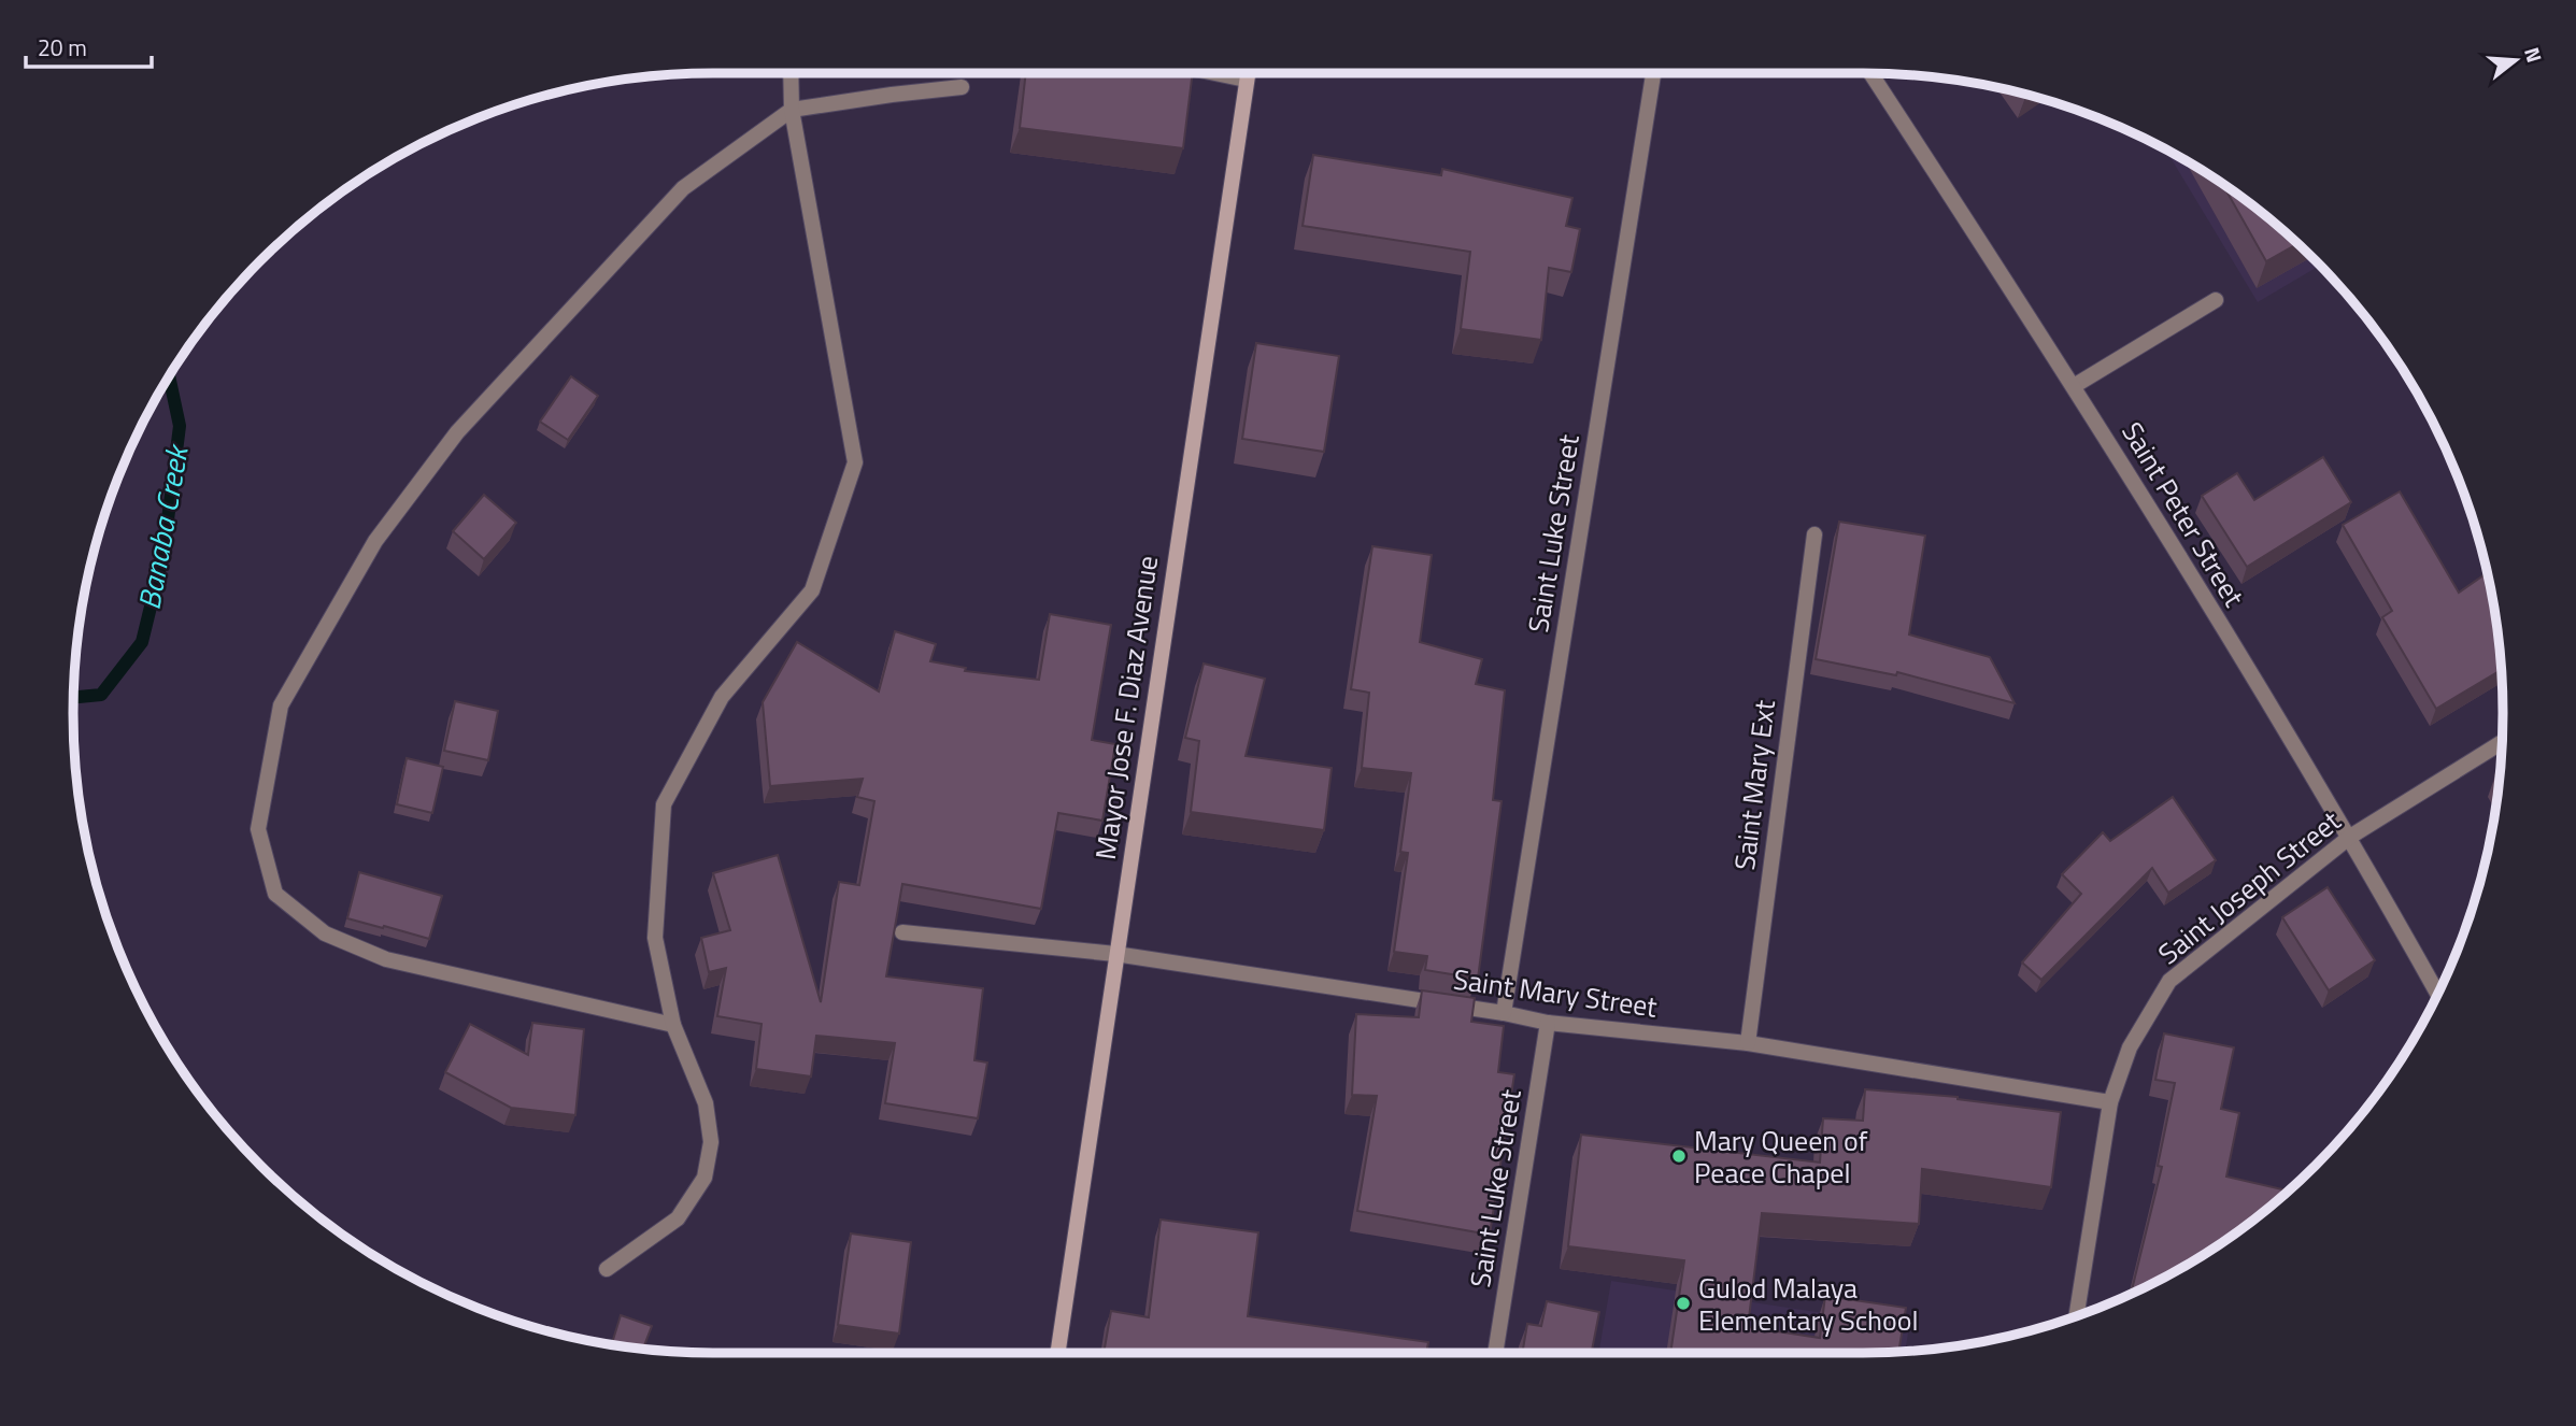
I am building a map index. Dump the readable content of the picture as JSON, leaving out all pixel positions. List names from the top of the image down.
{
  "streets": {
    "main road": ["Mayor Jose F. Diaz Avenue"],
    "street": [
      "Saint Peter Street",
      "Saint Luke Street",
      "Saint Mary Ext",
      "Saint Joseph Street",
      "Saint Mary Street"
    ]
  },
  "crossings": [
    ["Saint Peter Street", "Saint Joseph Street"],
    ["Saint Luke Street", "Saint Mary Street"],
    ["Mayor Jose F. Diaz Avenue", "Saint Mary Street"],
    ["Saint Mary Ext", "Saint Mary Street"],
    ["Saint Joseph Street", "Saint Mary Street"]
  ],
  "water": ["Banaba Creek"],
  "places": ["Mary Queen of Peace Chapel", "Gulod Malaya Elementary School"],
  "scale_bar": "20 m",
  "north": "right"
}
